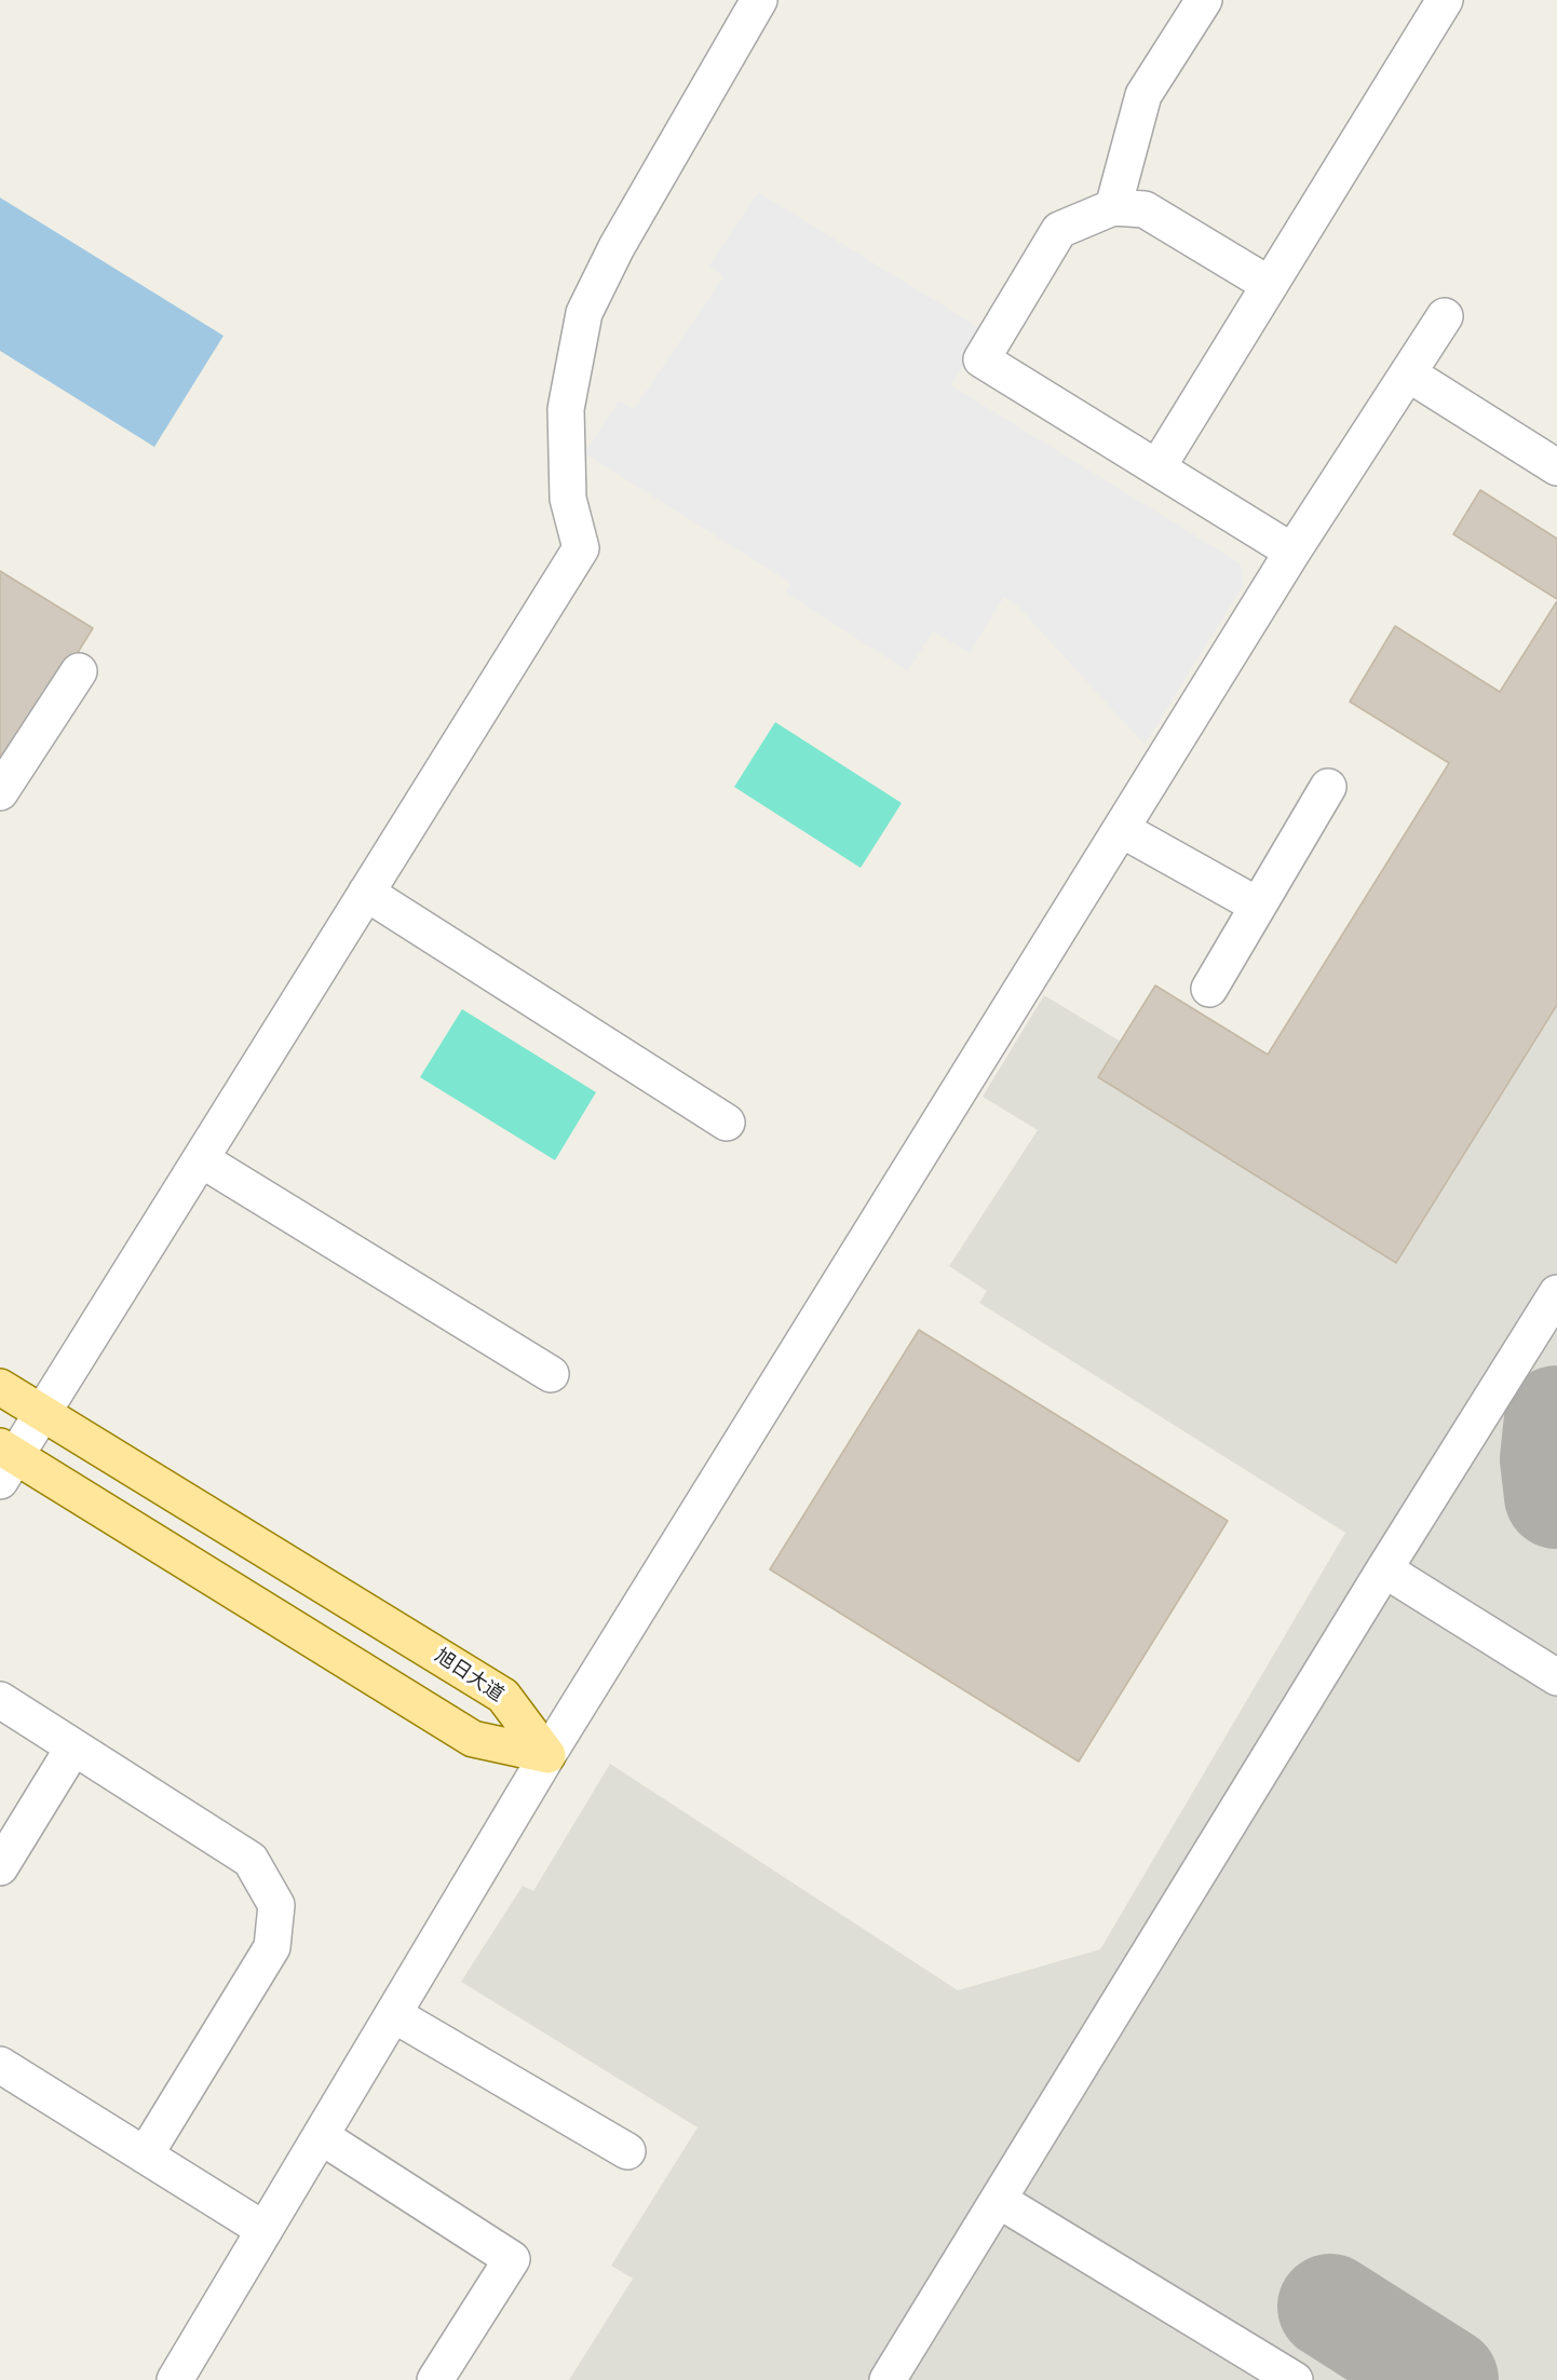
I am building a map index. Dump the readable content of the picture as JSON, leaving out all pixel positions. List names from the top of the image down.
{
  "streets": {
    "main road": ["旭日大道"]
  }
}
